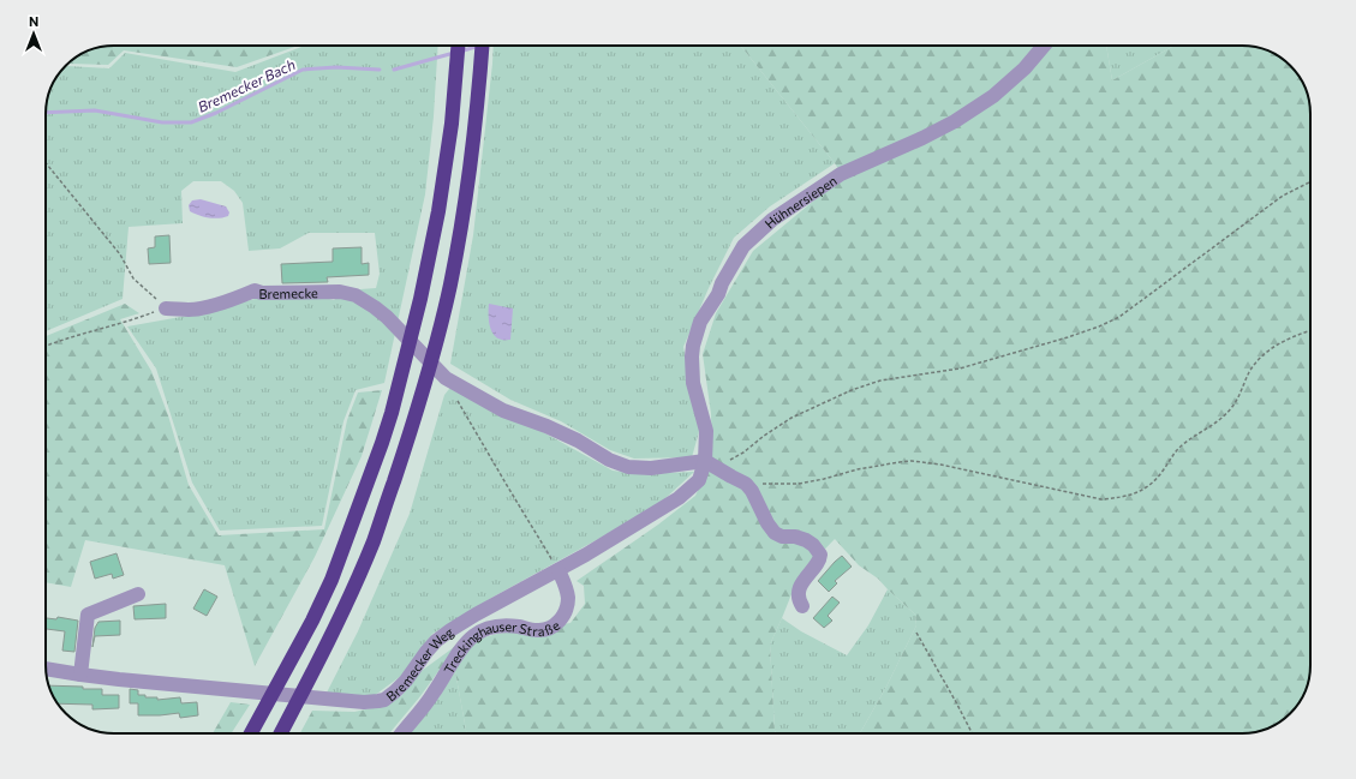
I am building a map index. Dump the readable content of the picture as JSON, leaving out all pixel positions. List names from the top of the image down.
{
  "streets": {
    "street": [
      "Hühnersiepen",
      "Bremecke",
      "Treckinghauser Straße",
      "Bremecker Weg"
    ]
  },
  "crossings": [
    ["Hühnersiepen", "Bremecke"],
    ["Hühnersiepen", "Bremecker Weg"],
    ["Bremecke", "Bremecker Weg"],
    ["Treckinghauser Straße", "Bremecker Weg"]
  ],
  "water": ["Bremecker Bach"],
  "north": "top"
}
